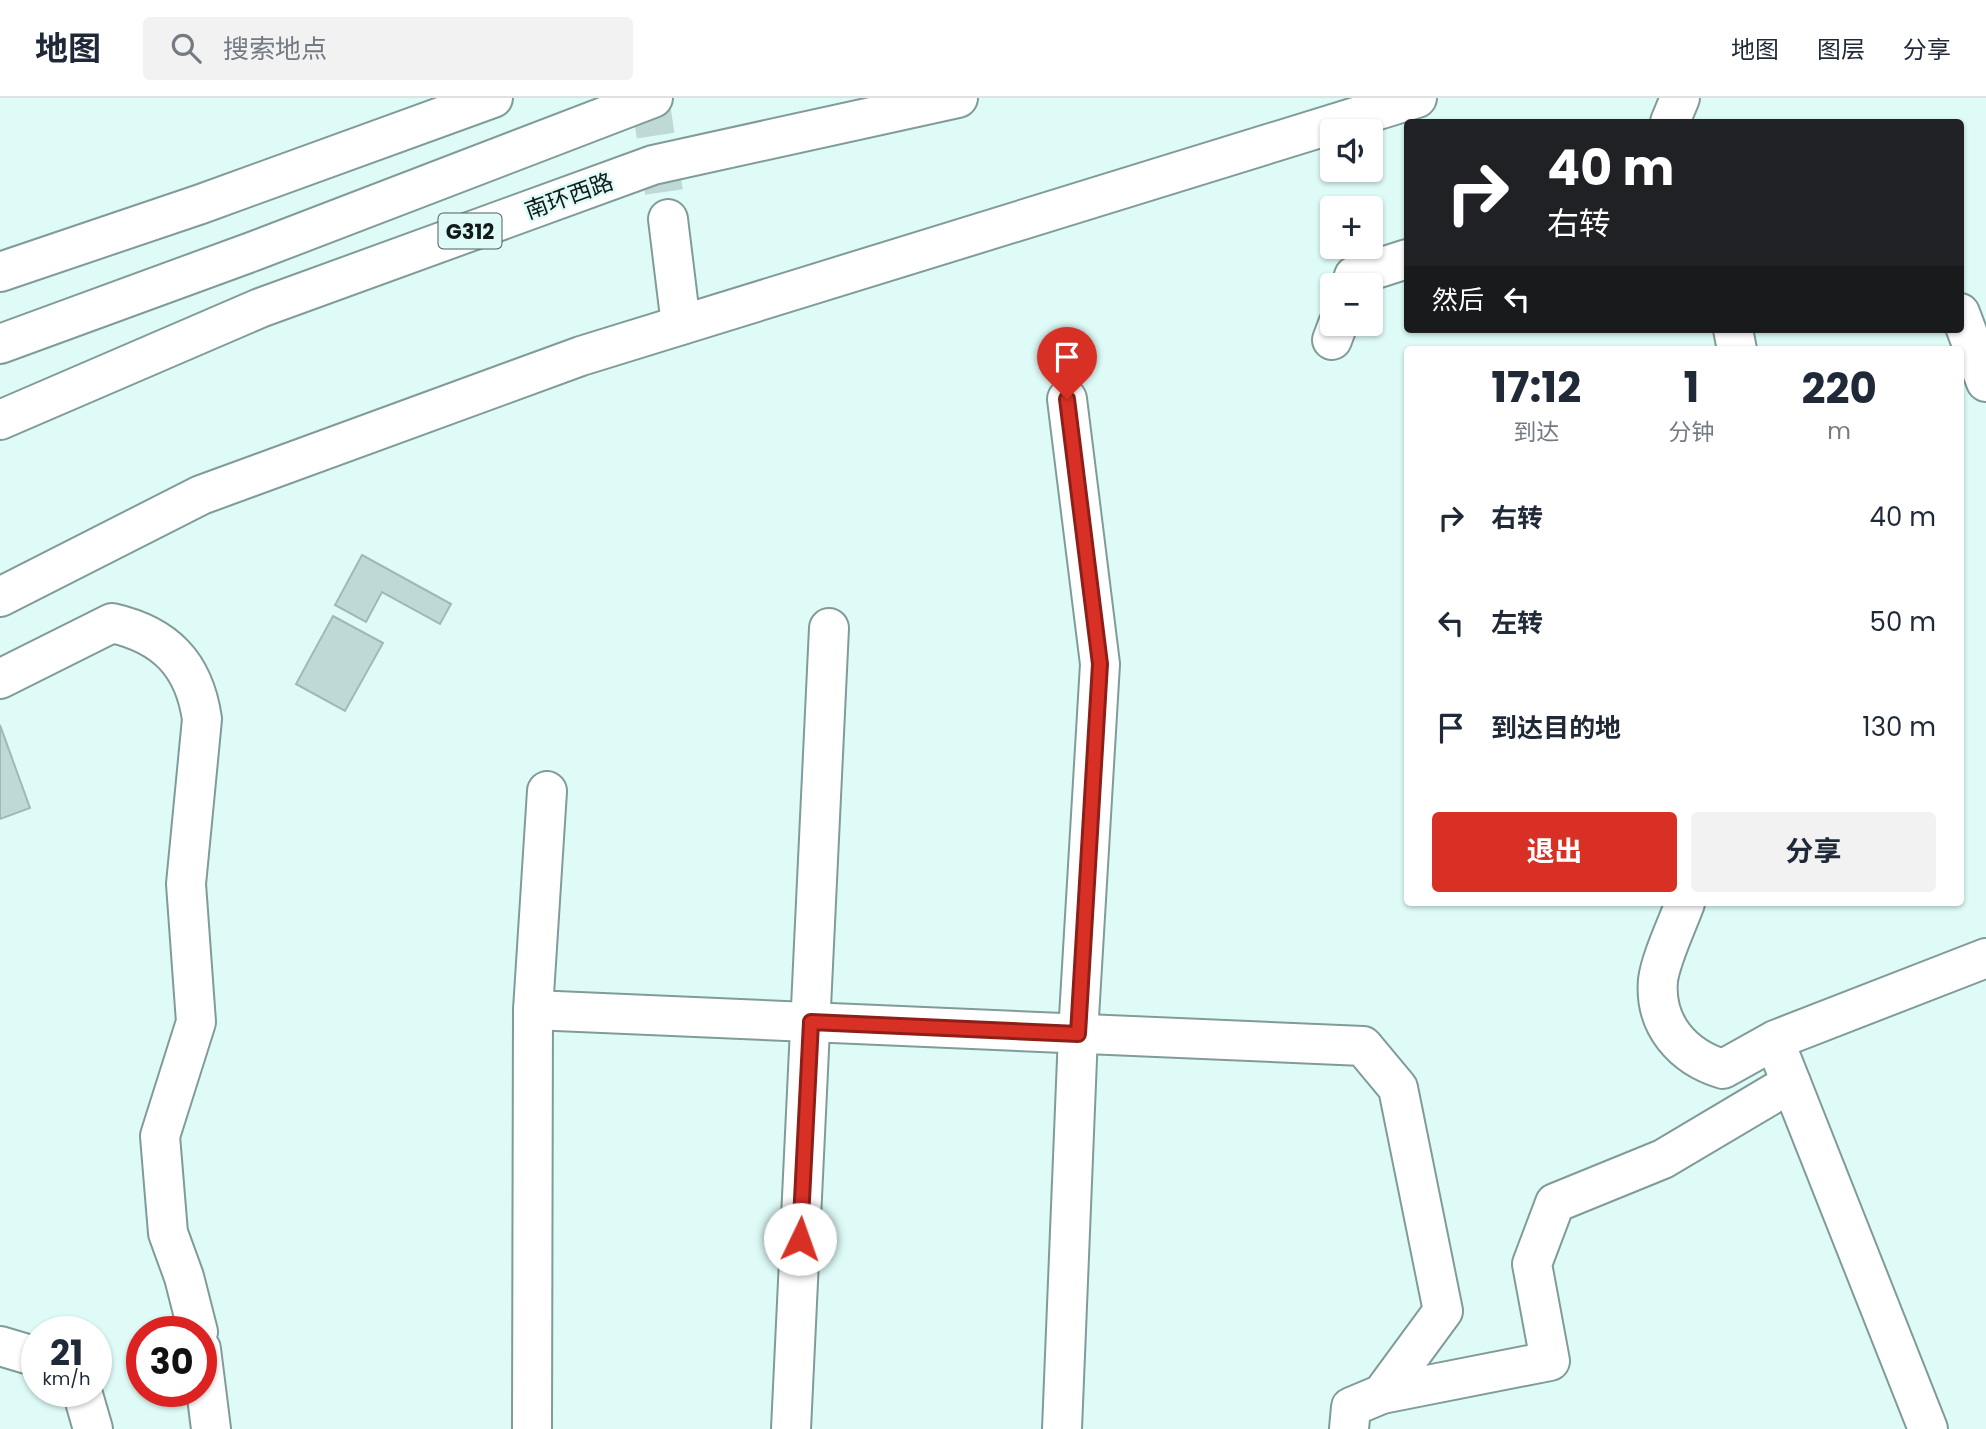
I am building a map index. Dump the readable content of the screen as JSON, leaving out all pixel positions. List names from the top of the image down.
{
  "streets": {
    "main road": ["南环西路", "G312"]
  },
  "page": {
    "header": "地图",
    "search": "搜索地点",
    "nav": ["地图", "图层", "分享"],
    "map_buttons": ["+", "−"],
    "turn": ["40 m", "右转"],
    "then": "然后",
    "eta": [
      "17:12",
      "到达",
      "1",
      "分钟",
      "220",
      "m"
    ],
    "list": [
      {
        "name": "右转",
        "value": "40 m"
      },
      {
        "name": "左转",
        "value": "50 m"
      },
      {
        "name": "到达目的地",
        "value": "130 m"
      }
    ],
    "buttons": ["退出", "分享"],
    "speed": "21 km/h",
    "limit": "30"
  }
}
